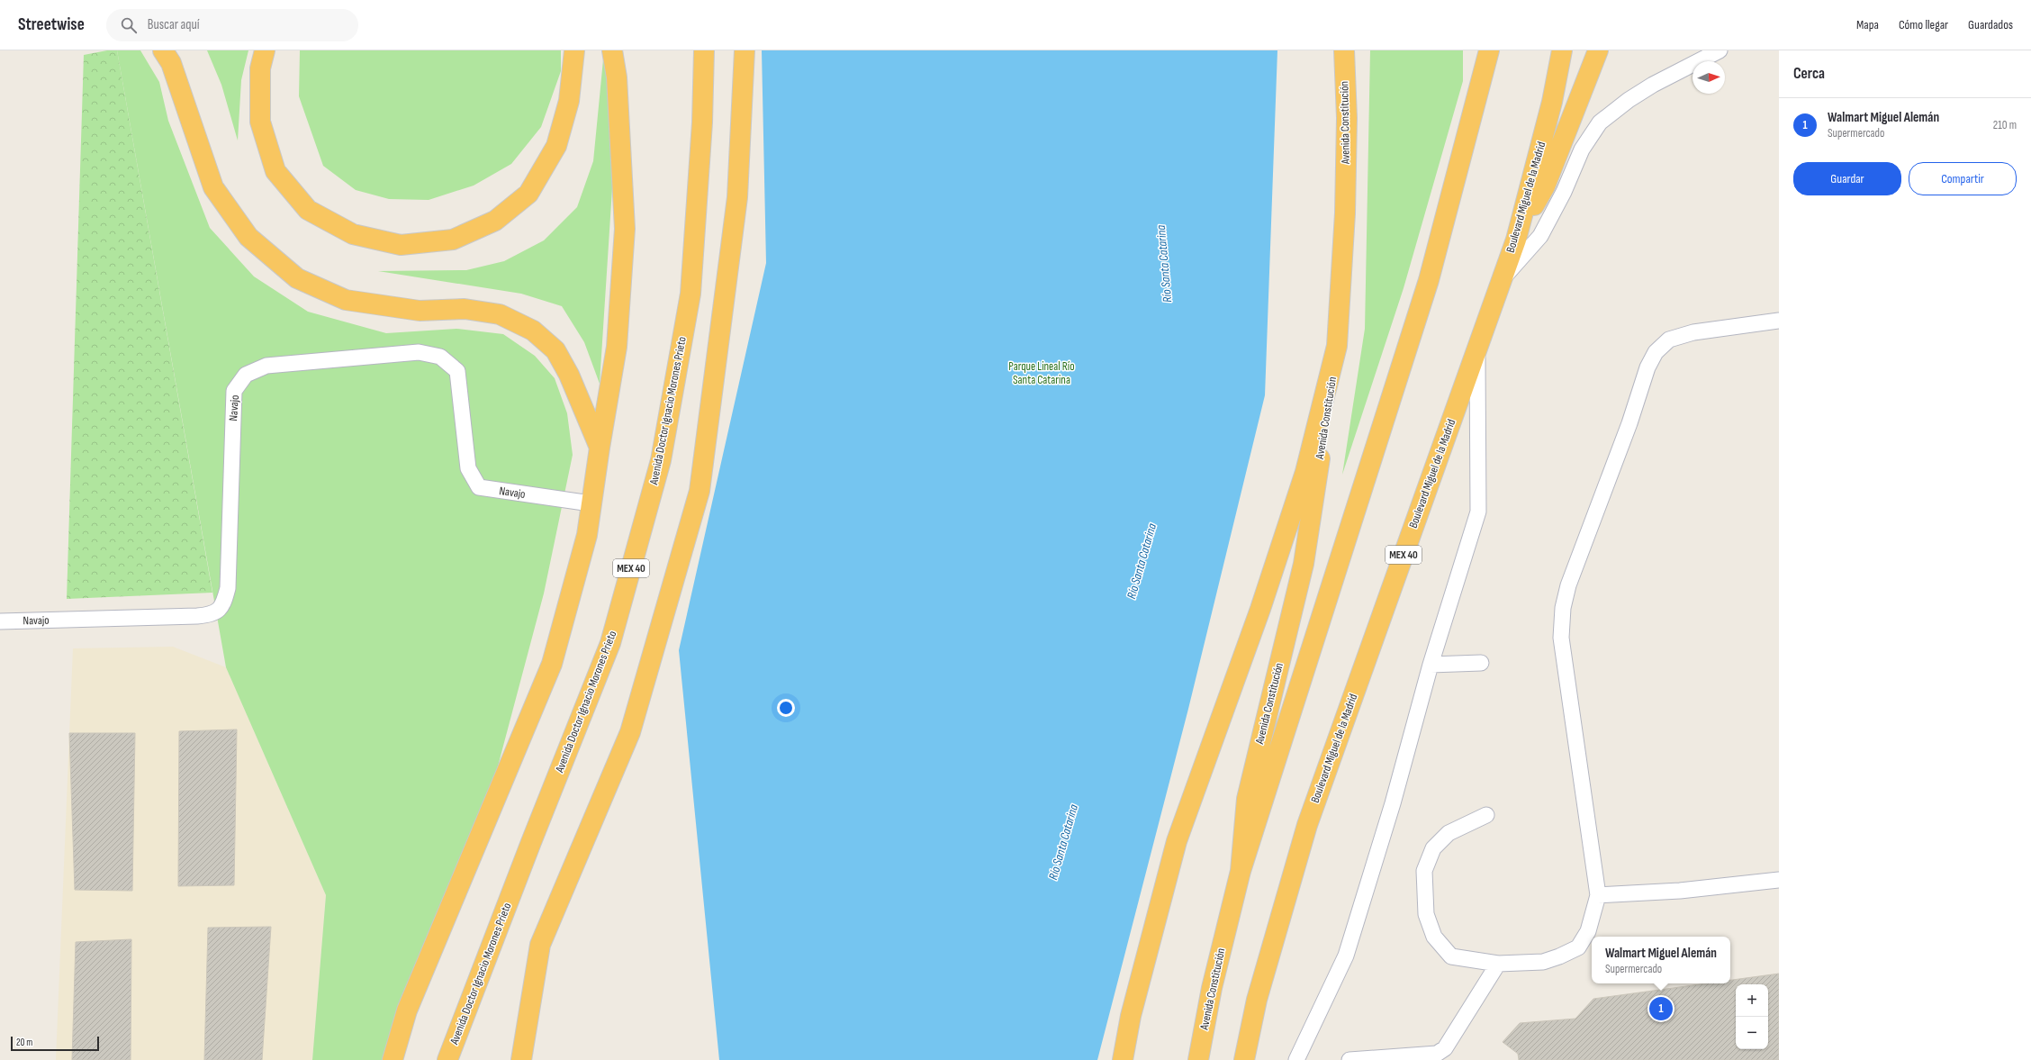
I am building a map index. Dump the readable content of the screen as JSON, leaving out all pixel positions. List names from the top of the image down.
{
  "streets": {
    "highway": [
      "Avenida Constitución",
      "Boulevard Miguel de la Madrid",
      "Avenida Doctor Ignacio Morones Prieto",
      "MEX 40"
    ],
    "lane": ["Navajo"]
  },
  "water": ["Río Santa Catarina"],
  "parks": ["Parque Lineal Río Santa Catarina"],
  "scale_bar": "20 m",
  "north": "right",
  "page": {
    "header": "Streetwise",
    "search": "Buscar aquí",
    "nav": ["Mapa", "Cómo llegar", "Guardados"],
    "heading": "Cerca",
    "list": [
      {
        "mark": "1",
        "name": "Walmart Miguel Alemán",
        "note": "Supermercado",
        "value": "210 m"
      }
    ],
    "buttons": ["Guardar", "Compartir"],
    "popup": ["Walmart Miguel Alemán", "Supermercado"],
    "map_buttons": ["+", "−"],
    "pins": "1",
    "scale": "20 m"
  }
}
